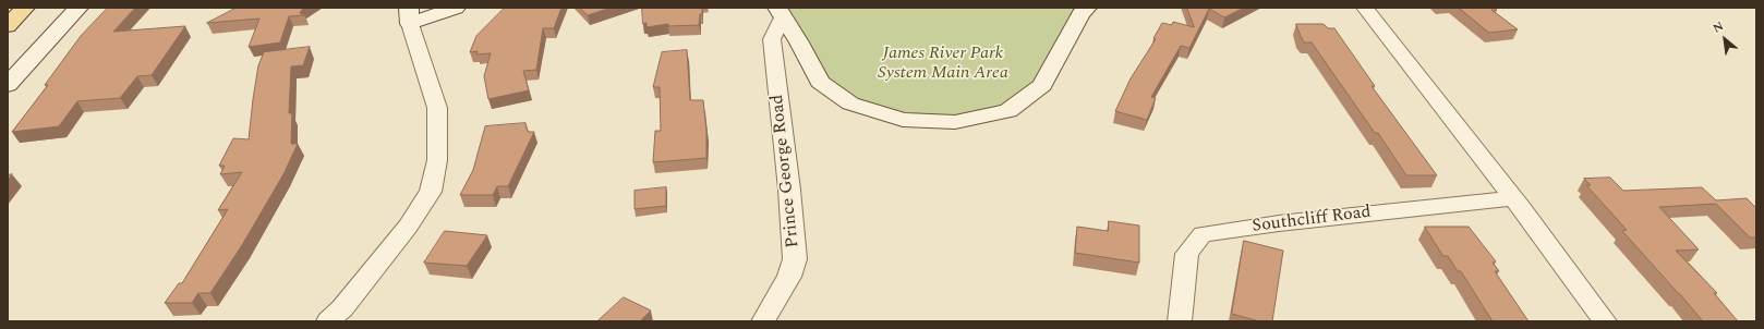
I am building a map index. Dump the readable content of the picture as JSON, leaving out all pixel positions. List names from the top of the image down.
{
  "streets": {
    "street": ["Prince George Road", "Southcliff Road"]
  },
  "parks": ["James River Park System Main Area"],
  "north": "top left"
}
